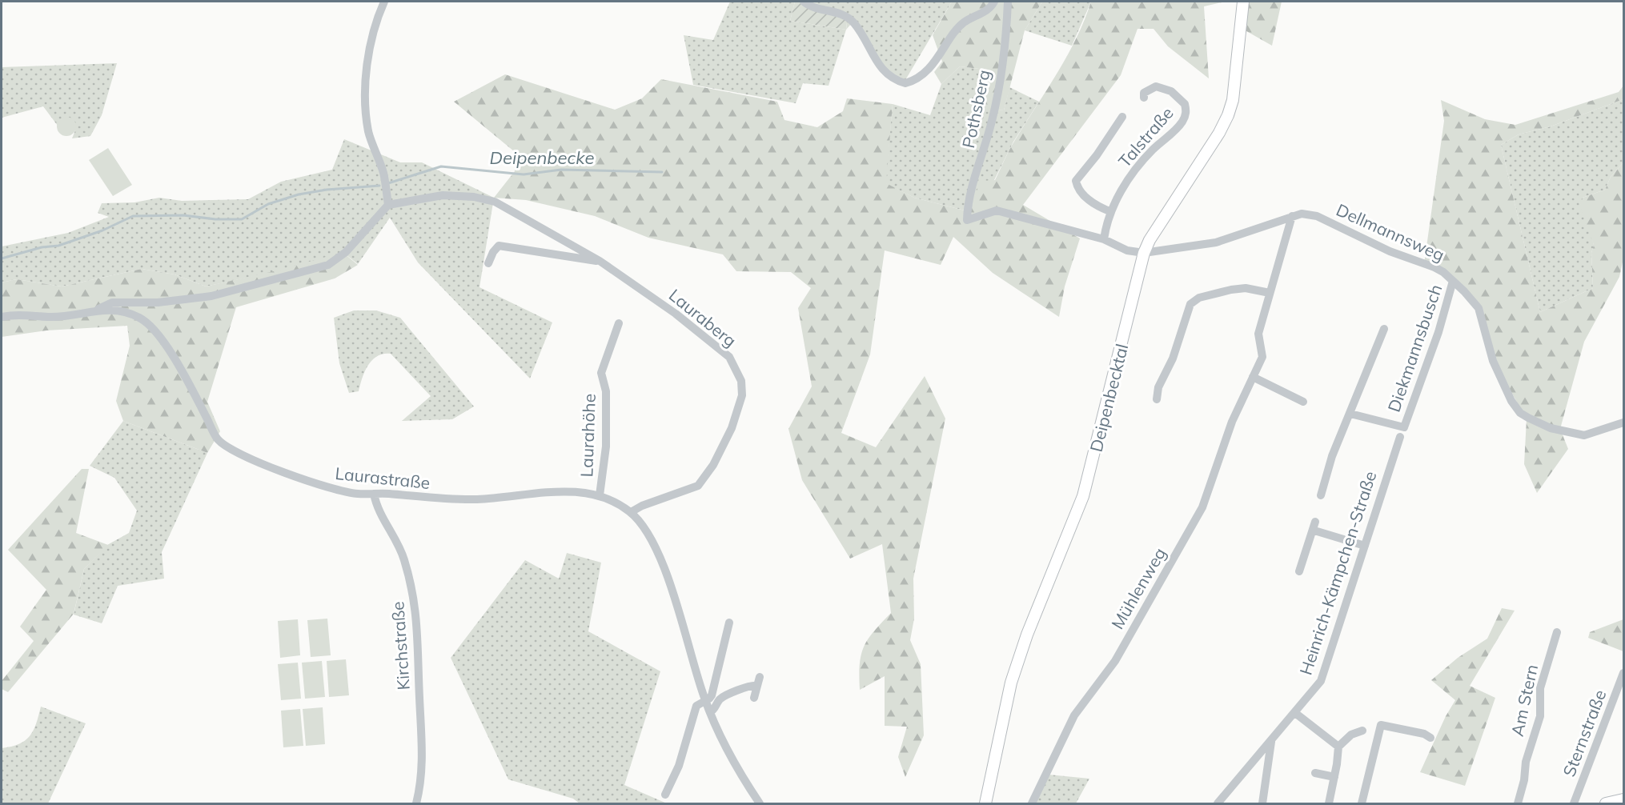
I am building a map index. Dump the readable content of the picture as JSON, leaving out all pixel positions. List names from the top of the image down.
{
  "streets": {
    "main road": ["Deipenbecktal"],
    "street": [
      "Pothsberg",
      "Talstraße",
      "Dellmannsweg",
      "Lauraberg",
      "Diekmannsbusch",
      "Laurahöhe",
      "Laurastraße",
      "Heinrich-Kämpchen-Straße",
      "Mühlenweg",
      "Kirchstraße",
      "Am Stern",
      "Sternstraße"
    ]
  },
  "crossings": [
    ["Pothsberg", "Talstraße"],
    ["Dellmannsweg", "Diekmannsbusch"],
    ["Dellmannsweg", "Deipenbecktal"],
    ["Dellmannsweg", "Mühlenweg"],
    ["Lauraberg", "Laurastraße"],
    ["Laurahöhe", "Laurastraße"],
    ["Laurastraße", "Kirchstraße"]
  ],
  "water": ["Deipenbecke"]
}
